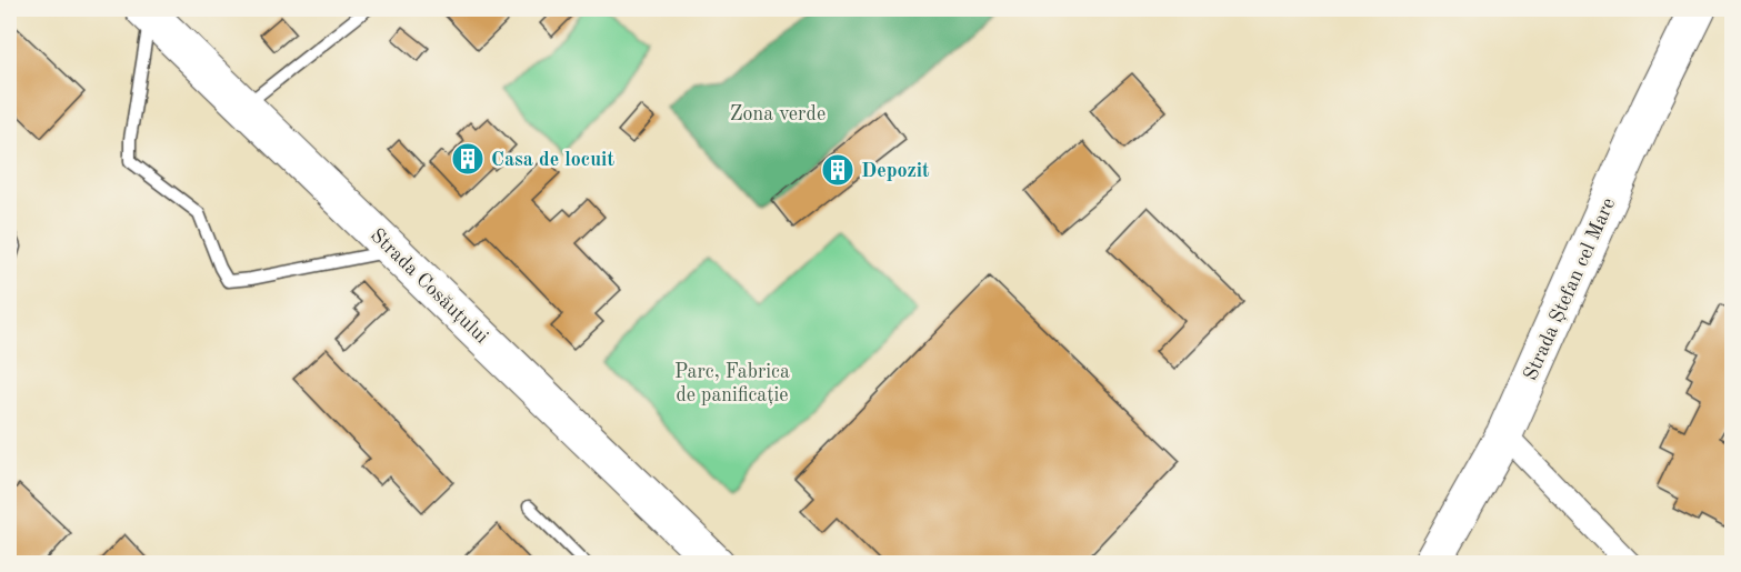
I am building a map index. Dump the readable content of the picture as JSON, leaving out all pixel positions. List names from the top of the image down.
{
  "streets": {
    "main road": ["Strada Cosăuțului", "Strada Ștefan cel Mare"]
  },
  "parks": ["Zona verde", "Parc, Fabrica de panificație"],
  "places": {
    "building": ["Casa de locuit", "Depozit"]
  }
}
